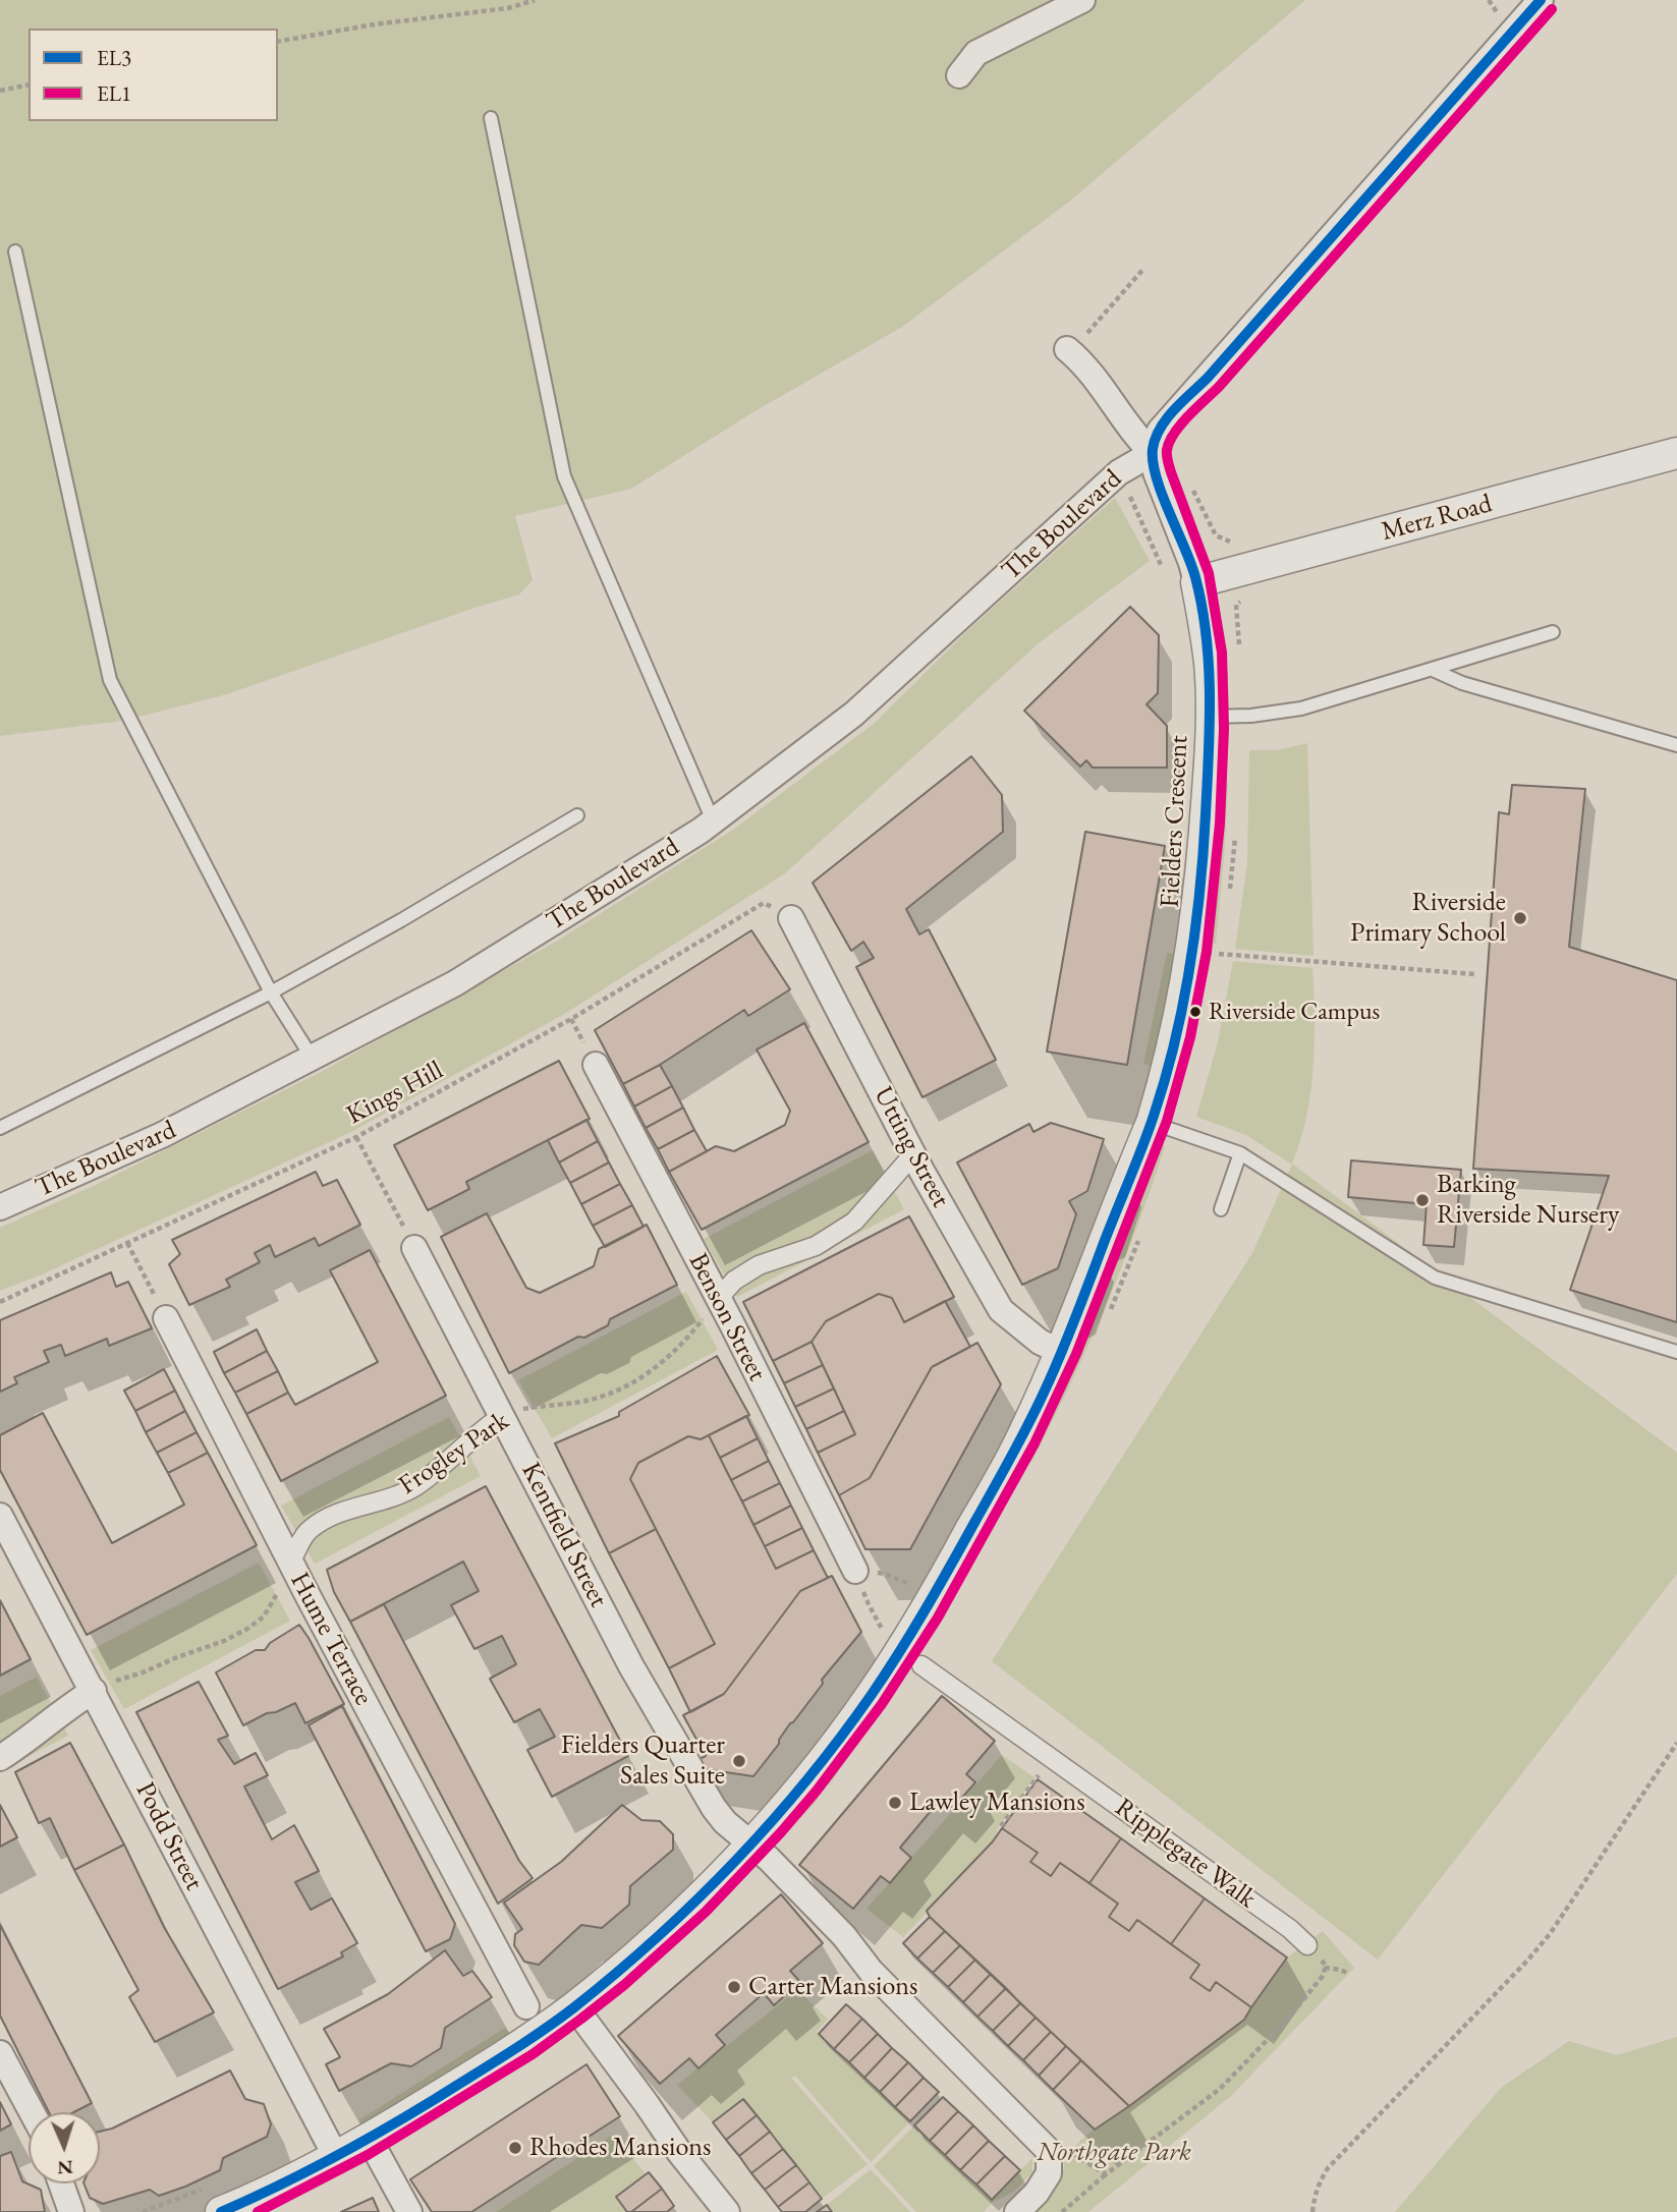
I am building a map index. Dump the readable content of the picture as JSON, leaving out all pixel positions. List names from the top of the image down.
{
  "streets": {
    "street": [
      "Merz Road",
      "The Boulevard",
      "Fielders Crescent",
      "Utting Street",
      "Benson Street",
      "Frogley Park",
      "Kentfield Street",
      "Hume Terrace",
      "Podd Street",
      "Ripplegate Walk"
    ],
    "path": ["Kings Hill"]
  },
  "crossings": [
    ["Merz Road", "Fielders Crescent"],
    ["The Boulevard", "Fielders Crescent"],
    ["Fielders Crescent", "Utting Street"],
    ["Fielders Crescent", "Kentfield Street"],
    ["Fielders Crescent", "Hume Terrace"],
    ["Fielders Crescent", "Podd Street"],
    ["Kings Hill", "Utting Street"],
    ["Benson Street", "Frogley Park"],
    ["Frogley Park", "Kentfield Street"],
    ["Frogley Park", "Hume Terrace"]
  ],
  "parks": ["Northgate Park"],
  "places": [
    "Riverside Primary School",
    "Riverside Campus",
    "Barking Riverside Nursery",
    "Fielders Quarter Sales Suite",
    "Lawley Mansions",
    "Carter Mansions",
    "Rhodes Mansions"
  ],
  "lines": ["transit line EL3", "transit line EL1"],
  "legend": ["EL3", "EL1"],
  "north": "bottom"
}
